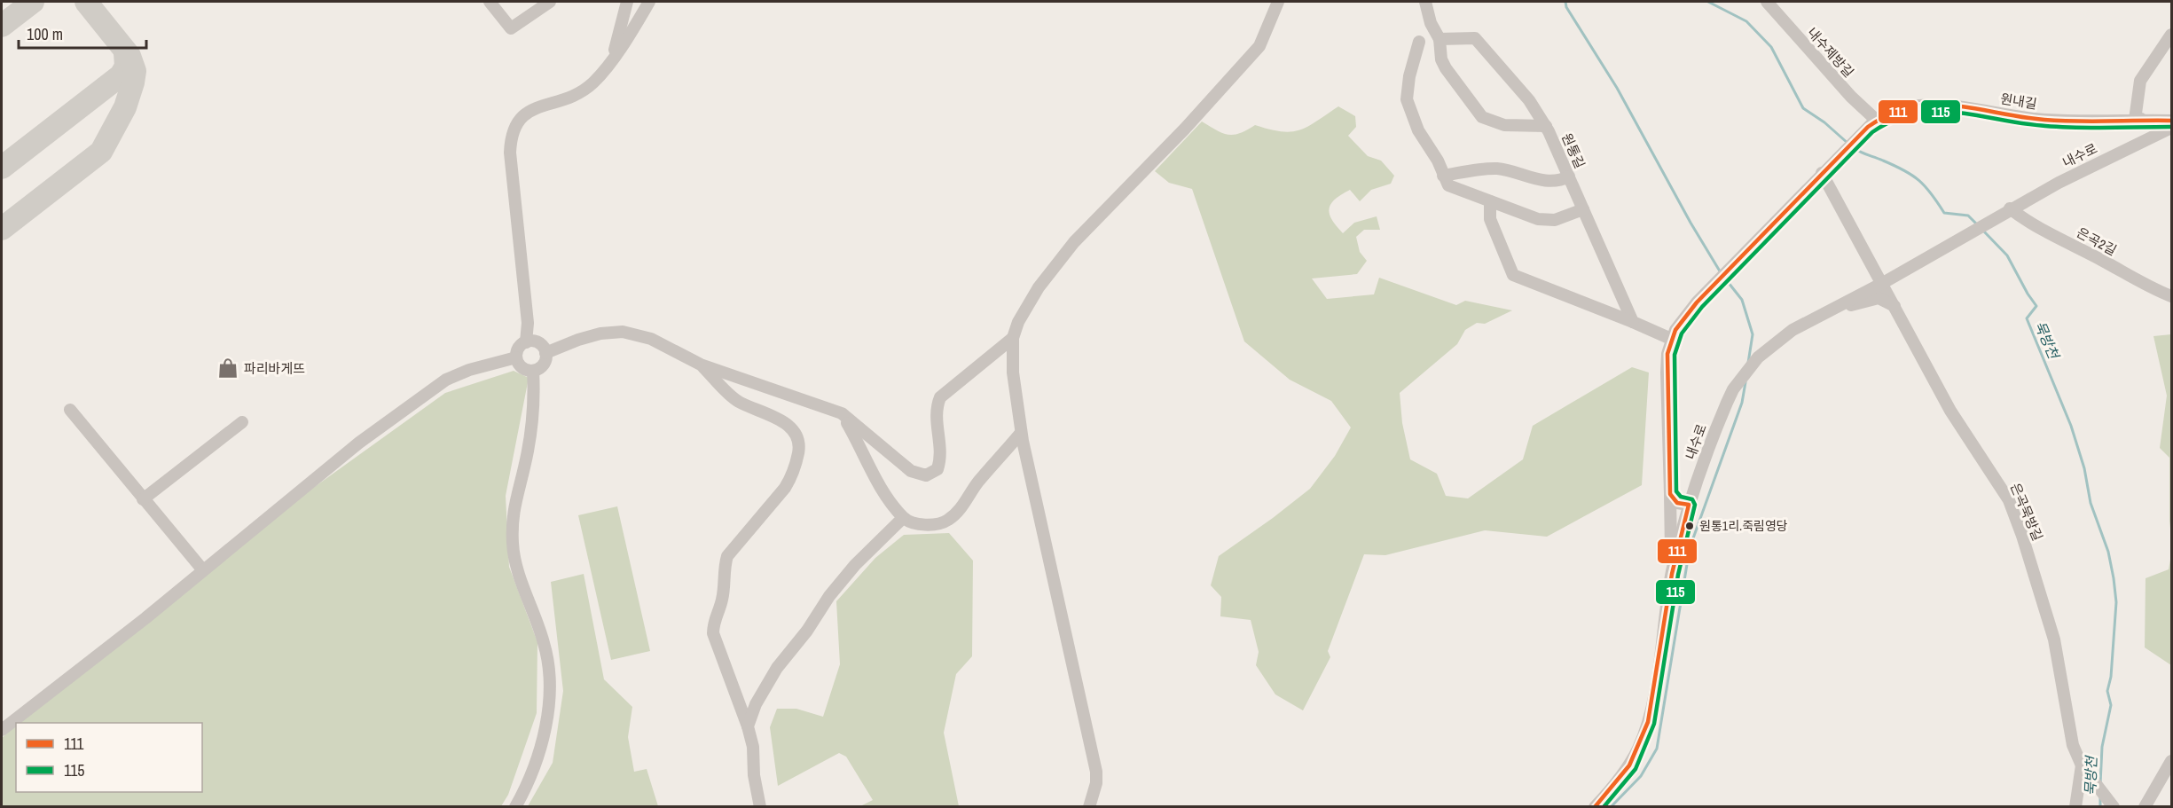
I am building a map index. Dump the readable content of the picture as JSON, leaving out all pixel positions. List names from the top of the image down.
{
  "streets": {
    "street": [
      "내수제방길",
      "원내길",
      "원통길",
      "내수로",
      "은곡2길",
      "은곡묵방길"
    ]
  },
  "crossings": [
    ["내수제방길", "원내길"],
    ["내수로", "은곡2길"],
    ["내수로", "은곡묵방길"]
  ],
  "water": ["묵방천"],
  "places": {
    "shop": ["파리바게뜨"],
    "other": ["원통1리.죽림영당"]
  },
  "lines": ["transit line 111", "transit line 115"],
  "legend": ["111", "115"],
  "scale_bar": "100 m"
}
